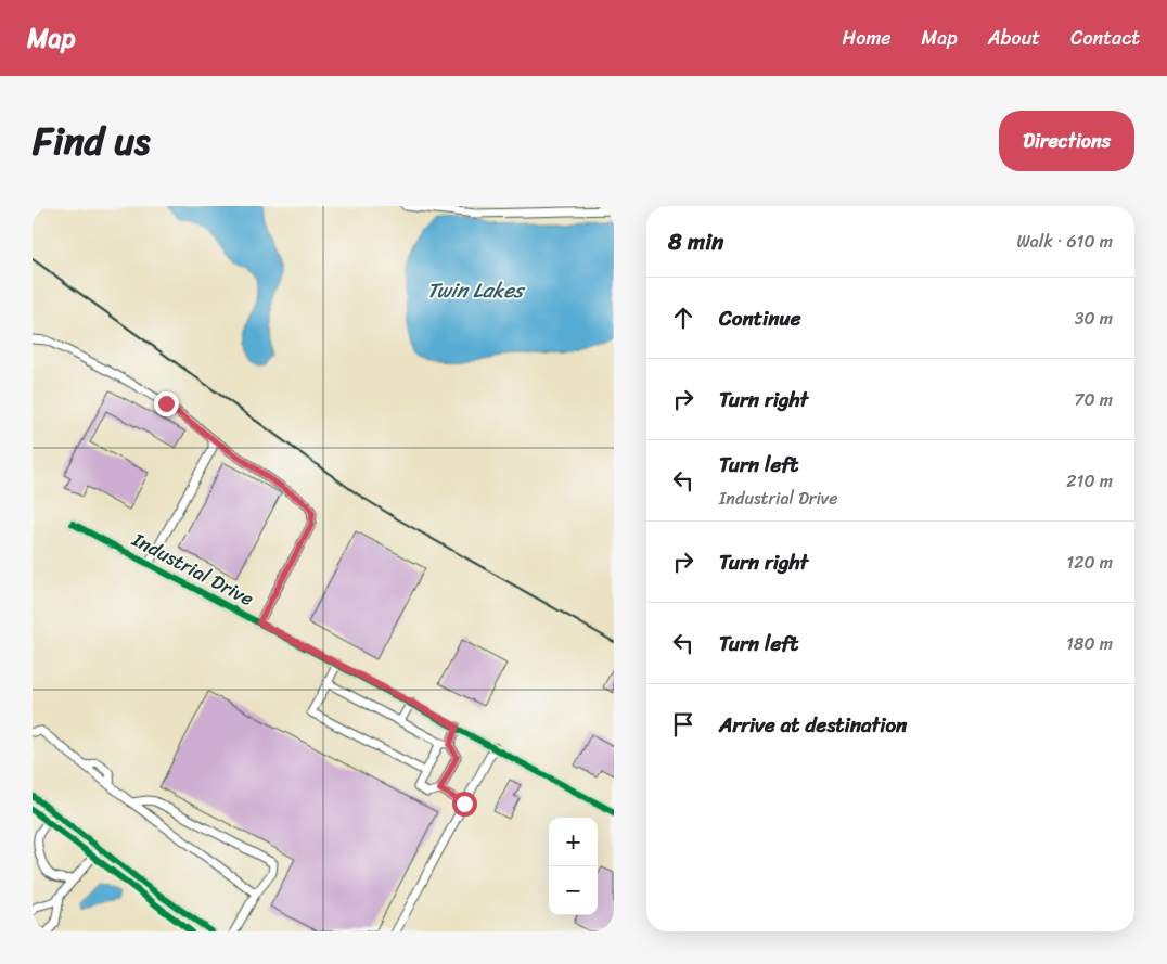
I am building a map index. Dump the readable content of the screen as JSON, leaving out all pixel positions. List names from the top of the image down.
{
  "streets": {
    "street": ["Industrial Drive"]
  },
  "water": ["Twin Lakes"],
  "page": {
    "header": "Map",
    "nav": [
      "Home",
      "Map",
      "About",
      "Contact"
    ],
    "title": "Find us",
    "buttons": "Directions",
    "heading": ["8 min", "Walk · 610 m"],
    "list": [
      ["Continue", "30 m"],
      ["Turn right", "70 m"],
      ["Turn left", "Industrial Drive", "210 m"],
      ["Turn right", "120 m"],
      ["Turn left", "180 m"],
      "Arrive at destination"
    ],
    "map_buttons": ["+", "−"]
  }
}
